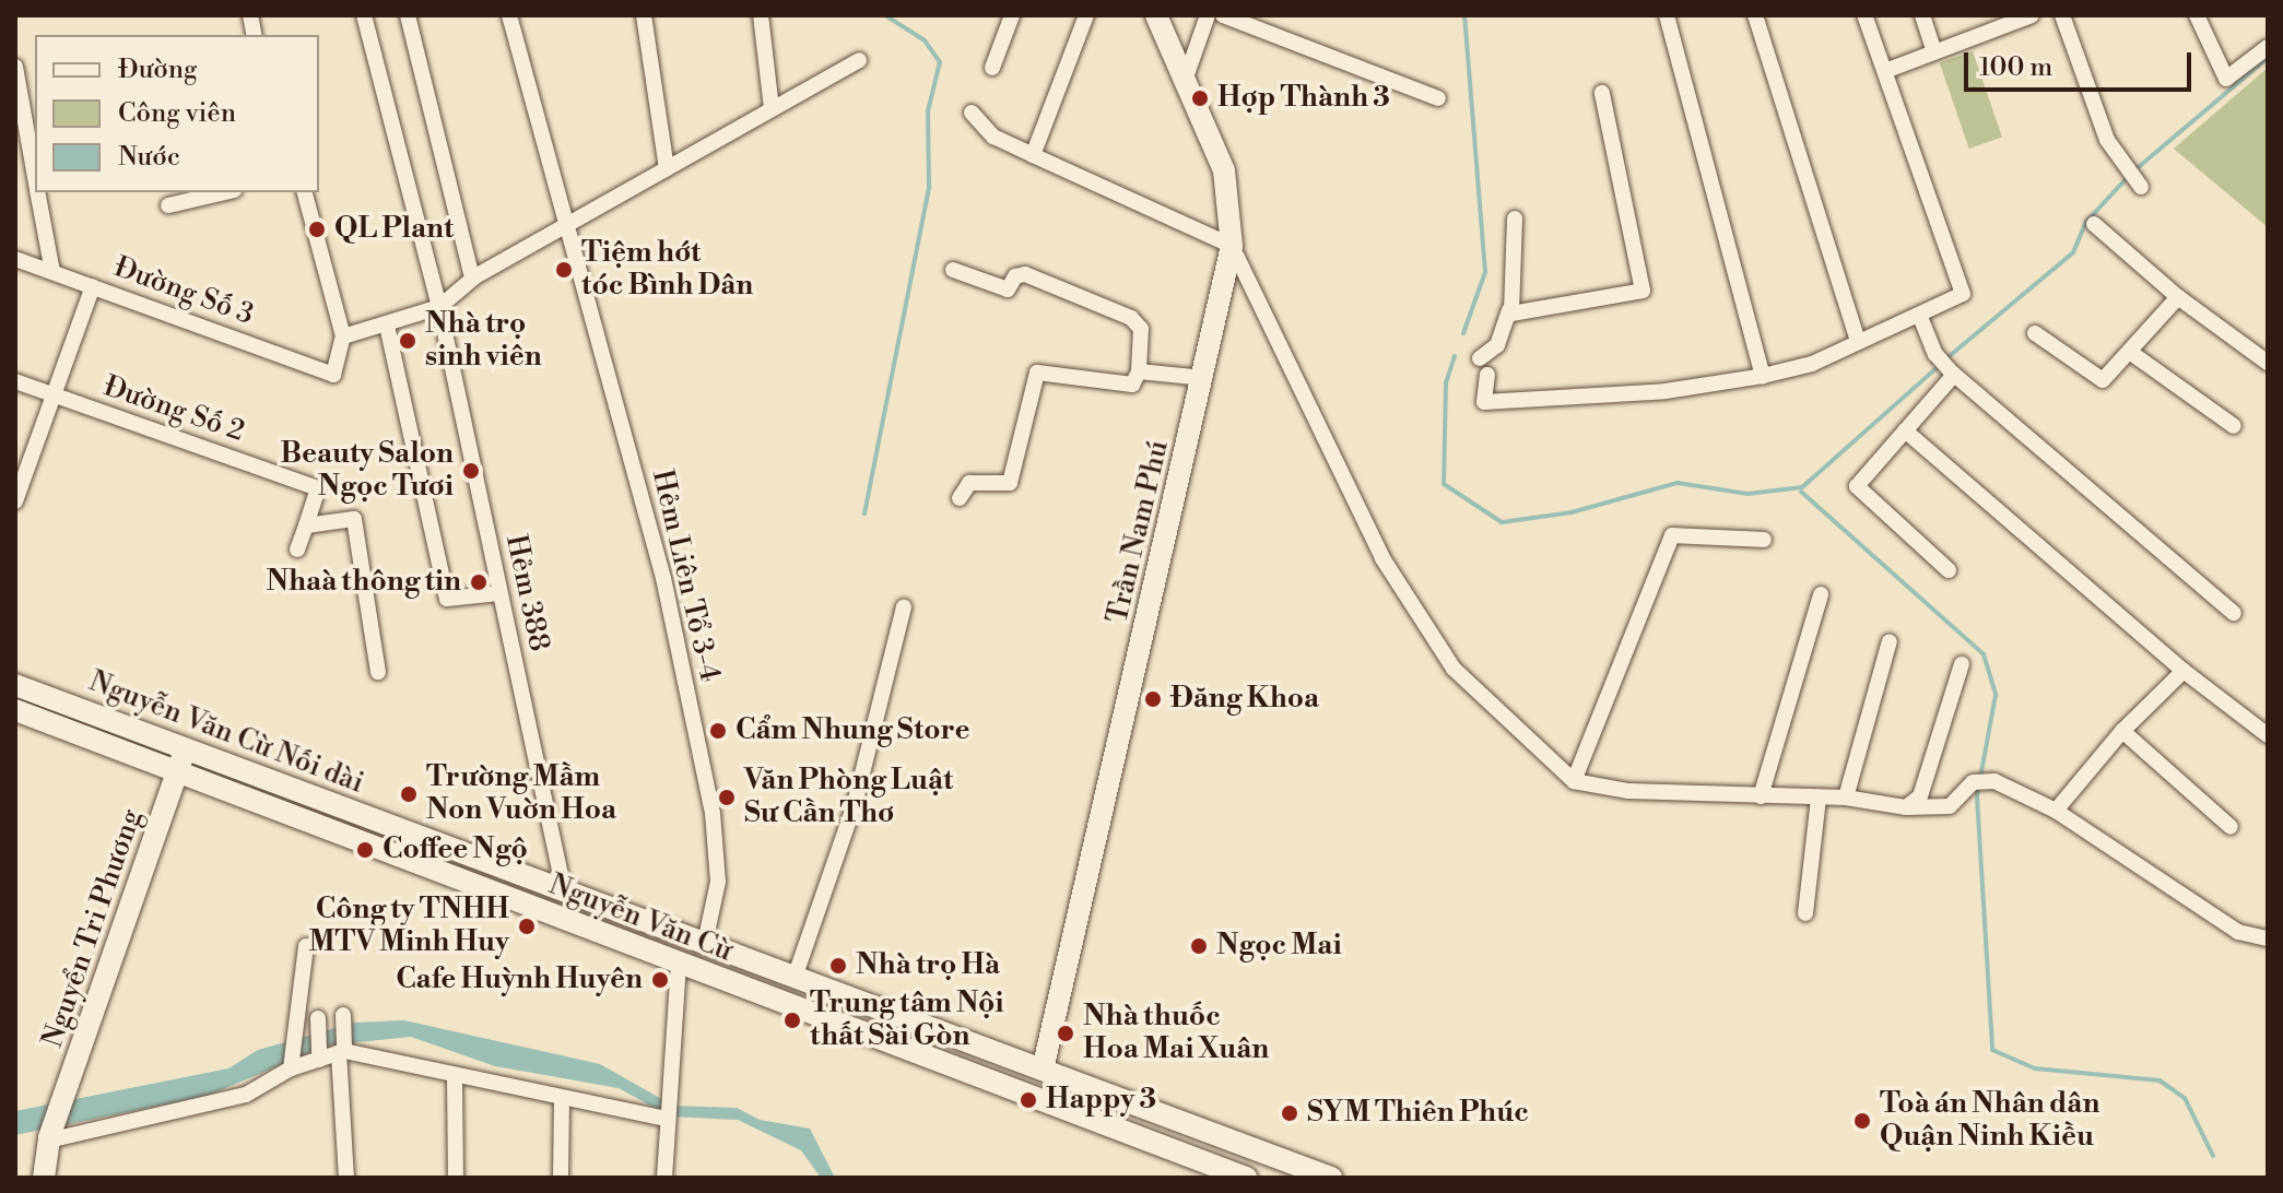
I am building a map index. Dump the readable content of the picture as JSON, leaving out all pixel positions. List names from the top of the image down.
{
  "streets": {
    "main road": [
      "Trần Nam Phú",
      "Nguyễn Văn Cừ Nối dài",
      "Nguyễn Văn Cừ",
      "Nguyển Tri Phương"
    ],
    "street": [
      "Đường Số 3",
      "Đường Số 2",
      "Hẻm Liên Tổ 3-4",
      "Hẻm 388"
    ]
  },
  "crossings": [
    ["Trần Nam Phú", "Nguyễn Văn Cừ"],
    ["Hẻm Liên Tổ 3-4", "Nguyễn Văn Cừ"],
    ["Hẻm 388", "Nguyễn Văn Cừ Nối dài"],
    ["Hẻm 388", "Nguyễn Văn Cừ"],
    ["Nguyễn Văn Cừ Nối dài", "Nguyễn Văn Cừ"],
    ["Nguyễn Văn Cừ Nối dài", "Nguyển Tri Phương"],
    ["Nguyễn Văn Cừ", "Nguyển Tri Phương"]
  ],
  "places": [
    "Hợp Thành 3",
    "QL Plant",
    "Tiệm hớt tóc Bình Dân",
    "Nhà trọ sinh viên",
    "Beauty Salon Ngọc Tươi",
    "Nhaà thông tin",
    "Đăng Khoa",
    "Cẩm Nhung Store",
    "Trường Mầm Non Vuờn Hoa",
    "Văn Phòng Luật Sư Cần Thơ",
    "Coffee Ngộ",
    "Công ty TNHH MTV Minh Huy",
    "Ngọc Mai",
    "Nhà trọ Hà",
    "Cafe Huỳnh Huyên",
    "Trung tâm Nội thất Sài Gòn",
    "Nhà thuốc Hoa Mai Xuân",
    "Happy 3",
    "SYM Thiên Phúc",
    "Toà án Nhân dân Quận Ninh Kiều"
  ],
  "legend": ["Đường", "Công viên", "Nước"],
  "scale_bar": "100 m"
}
